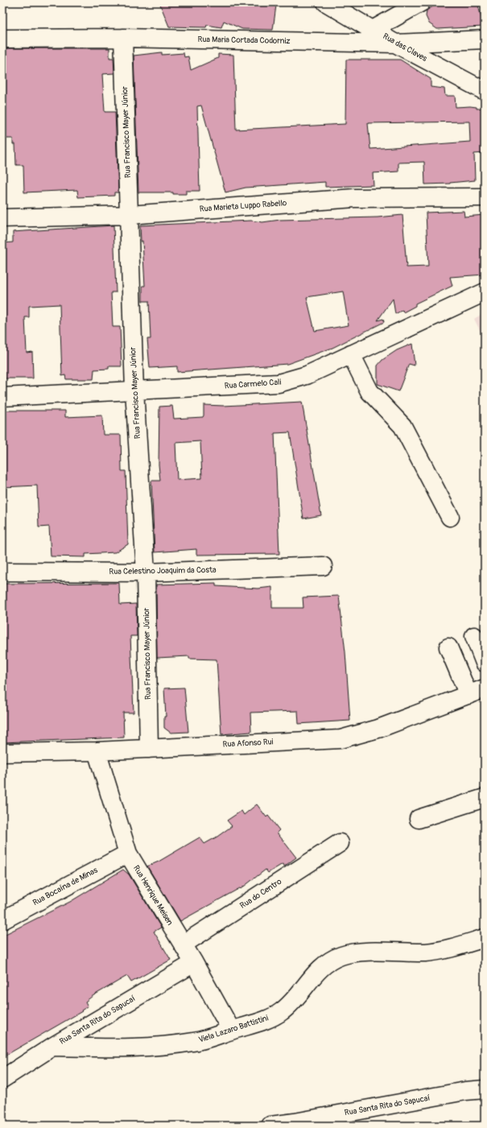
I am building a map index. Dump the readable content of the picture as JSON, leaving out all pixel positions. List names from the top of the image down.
{
  "streets": {
    "street": [
      "Rua Maria Cortada Codorniz",
      "Rua das Claves",
      "Rua Francisco Mayer Júnior",
      "Rua Marieta Luppo Rabello",
      "Rua Carmelo Cali",
      "Rua Celestino Joaquim da Costa",
      "Rua Afonso Rui",
      "Rua Bocaína de Minas",
      "Rua do Centro",
      "Rua Henrique Meisen",
      "Rua Santa Rita do Sapucaí",
      "Viela Lazaro Battistini"
    ]
  },
  "crossings": [
    ["Rua Maria Cortada Codorniz", "Rua das Claves"],
    ["Rua Maria Cortada Codorniz", "Rua Francisco Mayer Júnior"],
    ["Rua Francisco Mayer Júnior", "Rua Marieta Luppo Rabello"],
    ["Rua Francisco Mayer Júnior", "Rua Carmelo Cali"],
    ["Rua Francisco Mayer Júnior", "Rua Celestino Joaquim da Costa"],
    ["Rua Francisco Mayer Júnior", "Rua Afonso Rui"],
    ["Rua Afonso Rui", "Rua Henrique Meisen"],
    ["Rua Bocaína de Minas", "Rua Henrique Meisen"],
    ["Rua do Centro", "Rua Henrique Meisen"],
    ["Rua Henrique Meisen", "Rua Santa Rita do Sapucaí"],
    ["Rua Henrique Meisen", "Viela Lazaro Battistini"],
    ["Rua Santa Rita do Sapucaí", "Viela Lazaro Battistini"]
  ]
}
